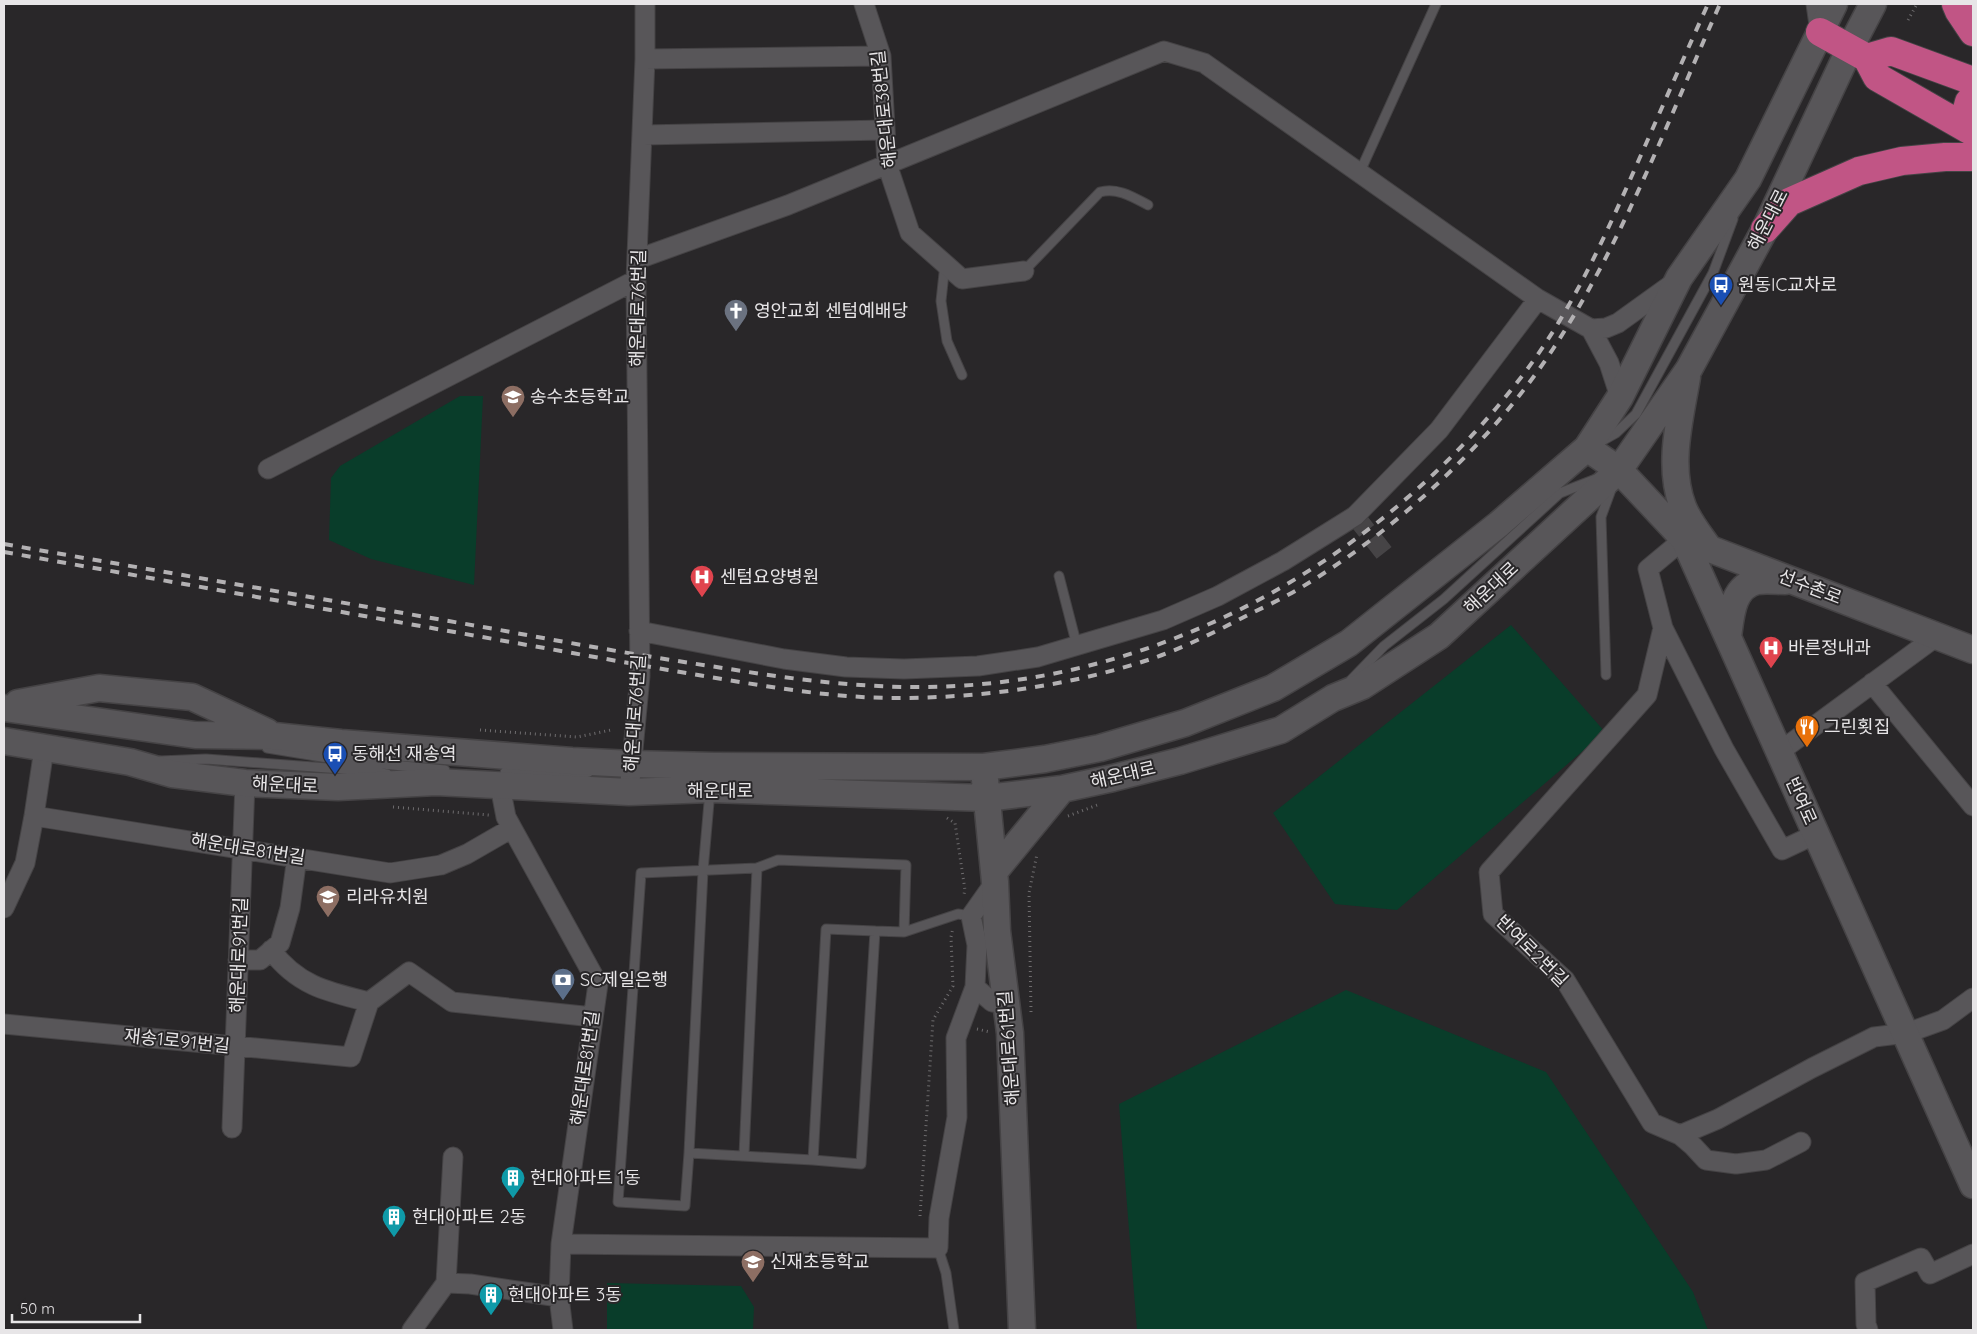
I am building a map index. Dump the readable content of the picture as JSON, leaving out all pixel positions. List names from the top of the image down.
{
  "streets": {
    "main road": [
      "해운대로",
      "선수촌로",
      "반여로",
      "해운대로61번길"
    ],
    "street": [
      "해운대로38번길",
      "해운대로76번길",
      "해운대로81번길",
      "반여로2번길",
      "해운대로91번길",
      "재송1로91번길"
    ]
  },
  "crossings": [
    ["해운대로", "해운대로76번길"],
    ["해운대로", "반여로"],
    ["해운대로", "해운대로81번길"],
    ["해운대로", "해운대로91번길"],
    ["해운대로", "해운대로61번길"],
    ["선수촌로", "반여로"],
    ["해운대로81번길", "해운대로91번길"],
    ["해운대로91번길", "재송1로91번길"]
  ],
  "places": {
    "bus stop": ["원동IC교차로", "동해선 재송역"],
    "church": ["영안교회 센텀예배당"],
    "school or university": ["송수초등학교", "리라유치원", "신재초등학교"],
    "hospital": ["센텀요양병원", "바른정내과"],
    "restaurant": ["그린횟집"],
    "bank": ["SC제일은행"],
    "building": ["현대아파트 1동", "현대아파트 2동", "현대아파트 3동"]
  },
  "scale_bar": "50 m"
}
